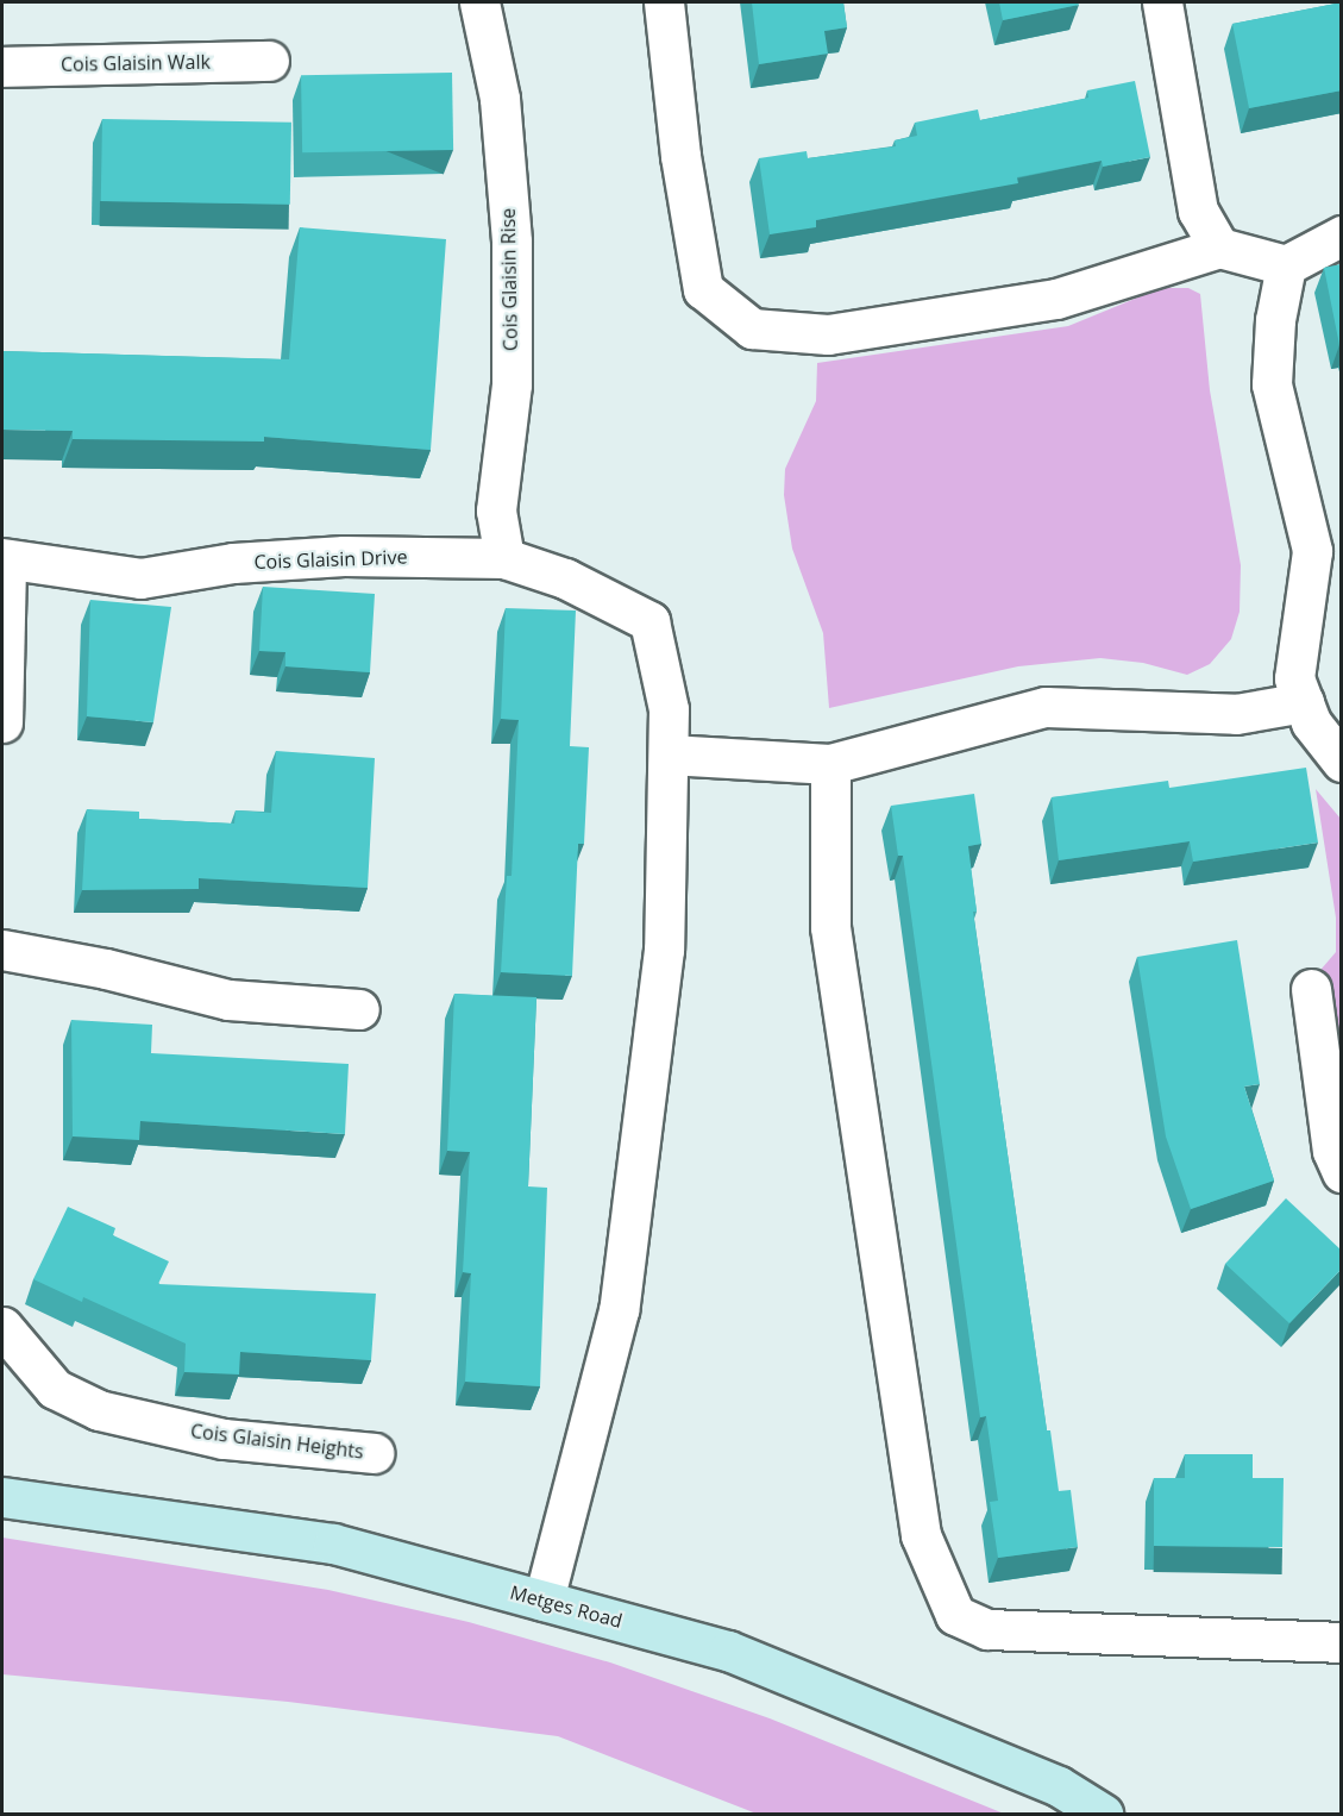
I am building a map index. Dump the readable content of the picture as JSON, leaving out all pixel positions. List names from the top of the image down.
{
  "streets": {
    "street": [
      "Cois Glaisin Walk",
      "Cois Glaisin Rise",
      "Cois Glaisin Drive",
      "Cois Glaisin Heights",
      "Metges Road"
    ]
  },
  "crossings": [
    ["Cois Glaisin Rise", "Cois Glaisin Drive"]
  ]
}
